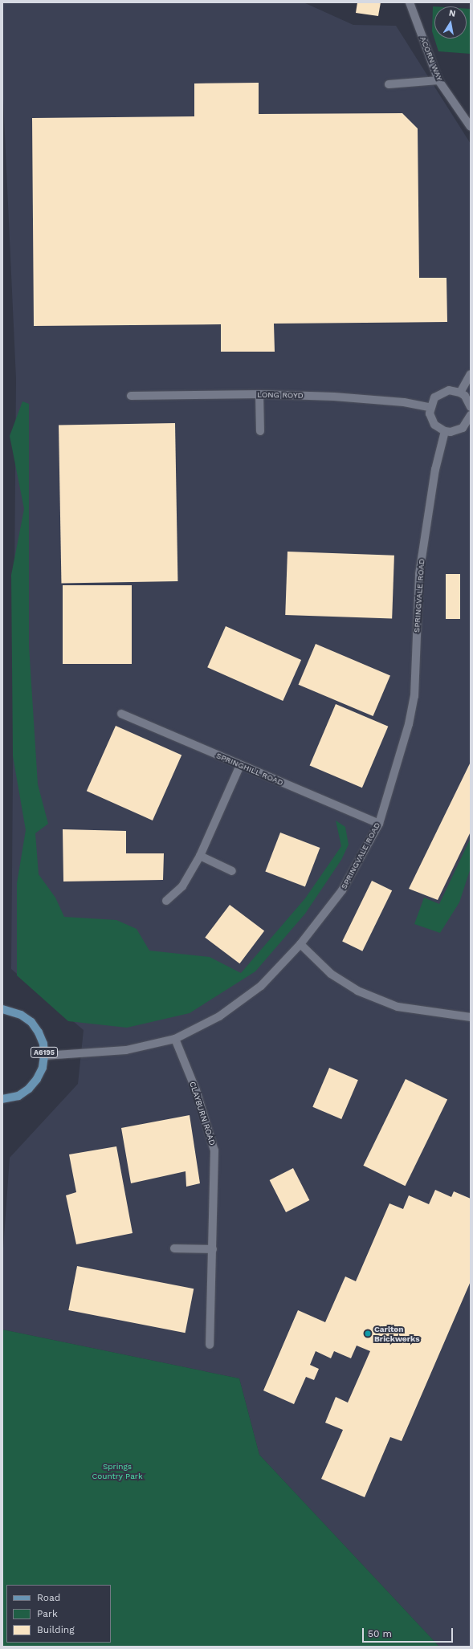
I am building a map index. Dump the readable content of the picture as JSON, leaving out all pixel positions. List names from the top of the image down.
{
  "streets": {
    "main road": ["A6195"],
    "street": [
      "ACORN WAY",
      "LONG ROYD",
      "SPRINGVALE ROAD",
      "SPRINGHILL ROAD",
      "CLAYBURN ROAD"
    ]
  },
  "crossings": [
    ["SPRINGVALE ROAD", "SPRINGHILL ROAD"],
    ["SPRINGVALE ROAD", "A6195"],
    ["SPRINGVALE ROAD", "CLAYBURN ROAD"]
  ],
  "parks": ["Springs Country Park"],
  "places": ["Carlton Brickworks"],
  "legend": ["Road", "Park", "Building"],
  "scale_bar": "50 m",
  "north": "top"
}
